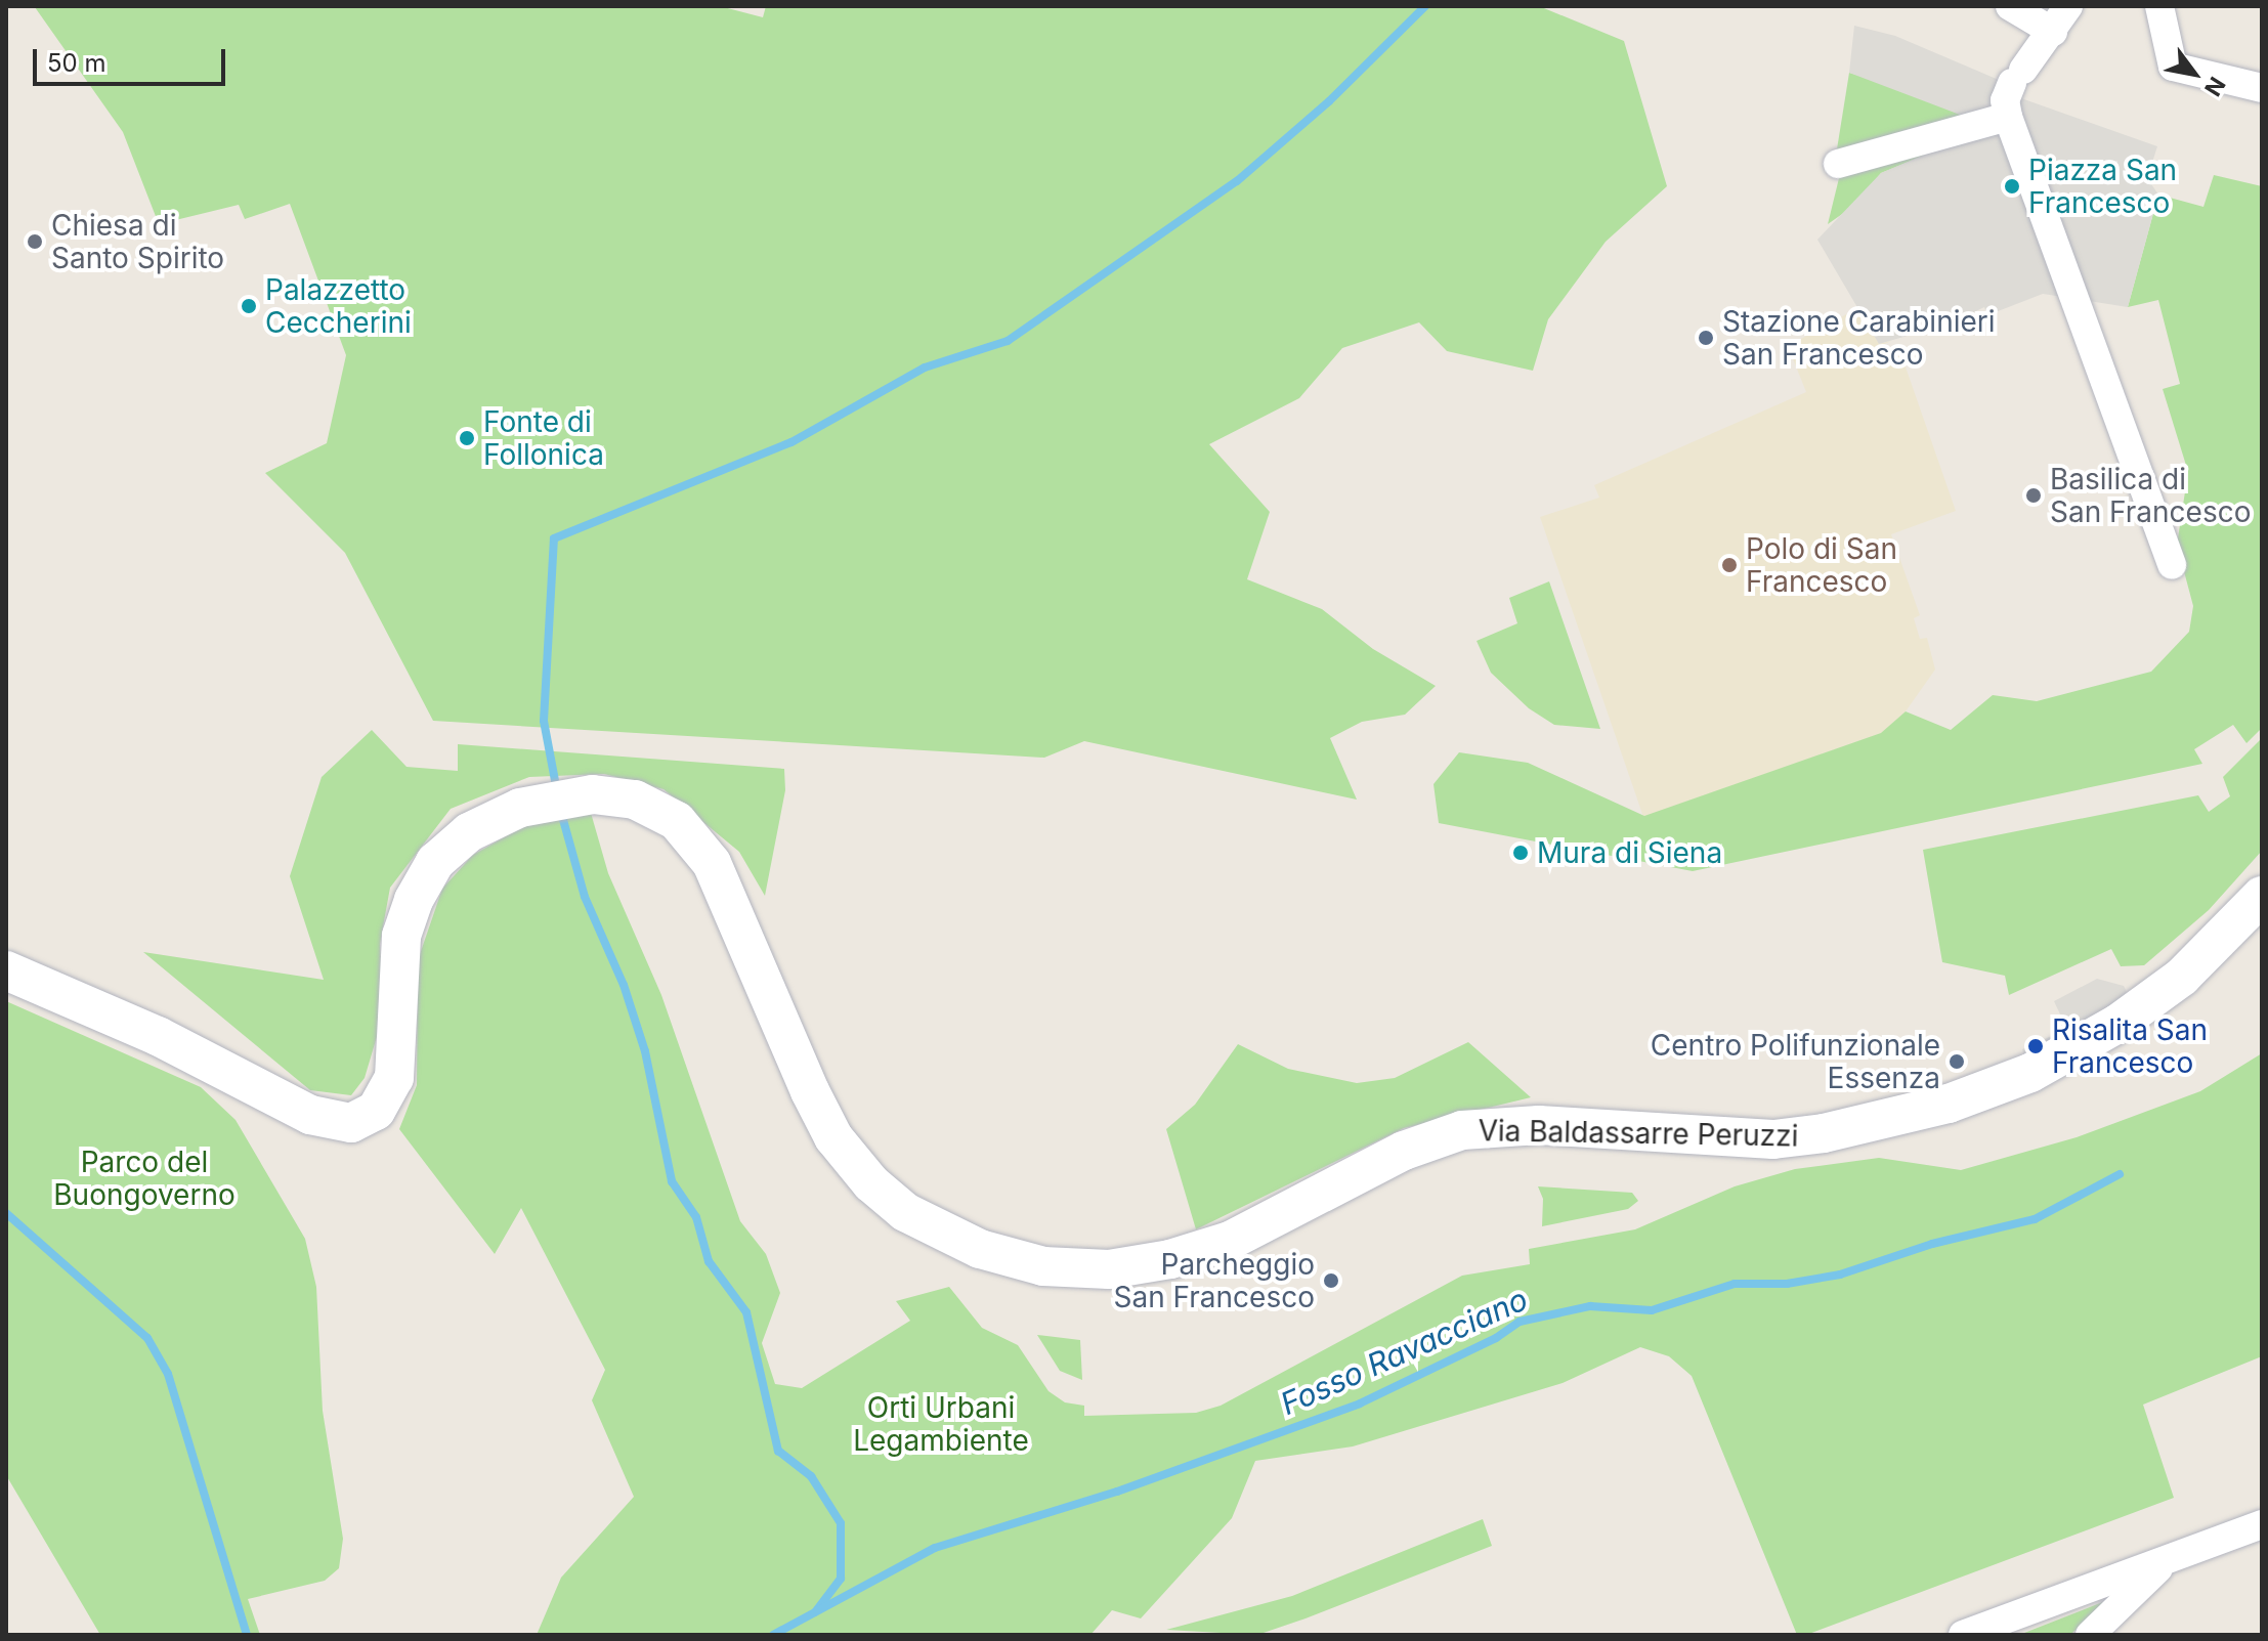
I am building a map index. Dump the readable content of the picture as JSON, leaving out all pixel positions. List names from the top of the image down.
{
  "streets": {
    "street": ["Via Baldassarre Peruzzi"]
  },
  "water": ["Fosso Ravacciano"],
  "parks": ["Parco del Buongoverno", "Orti Urbani Legambiente"],
  "places": [
    "Piazza San Francesco",
    "Chiesa di Santo Spirito",
    "Palazzetto Ceccherini",
    "Stazione Carabinieri San Francesco",
    "Fonte di Follonica",
    "Basilica di San Francesco",
    "Polo di San Francesco",
    "Mura di Siena",
    "Risalita San Francesco",
    "Centro Polifunzionale Essenza",
    "Parcheggio San Francesco"
  ],
  "scale_bar": "50 m",
  "north": "bottom right"
}
